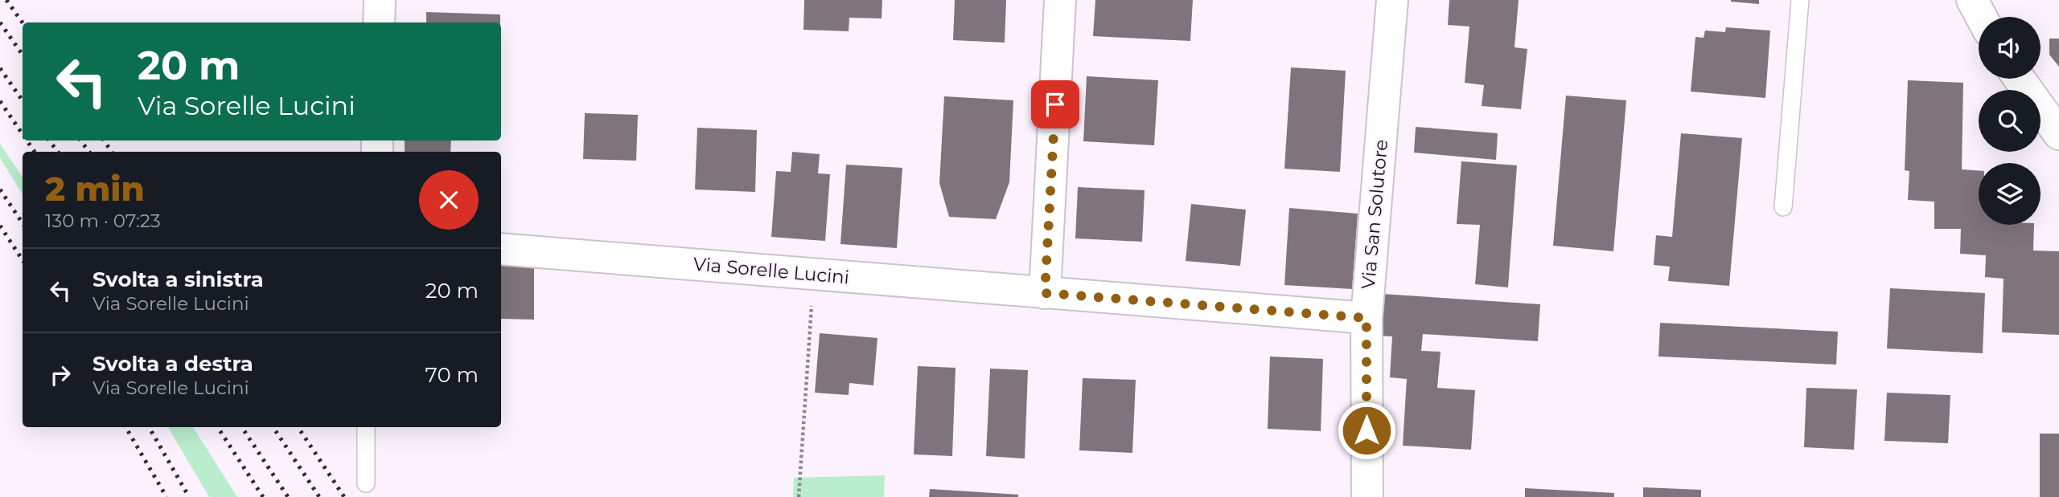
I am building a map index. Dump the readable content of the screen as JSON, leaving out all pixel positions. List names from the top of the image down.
{
  "streets": {
    "street": ["Via San Solutore", "Via Sorelle Lucini"]
  },
  "crossings": [
    ["Via San Solutore", "Via Sorelle Lucini"]
  ],
  "page": {
    "turn": ["20 m", "Via Sorelle Lucini"],
    "heading": ["2 min", "130 m · 07:23"],
    "list": [
      {
        "name": "Svolta a sinistra",
        "note": "Via Sorelle Lucini",
        "value": "20 m"
      },
      {
        "name": "Svolta a destra",
        "note": "Via Sorelle Lucini",
        "value": "70 m"
      }
    ]
  }
}
